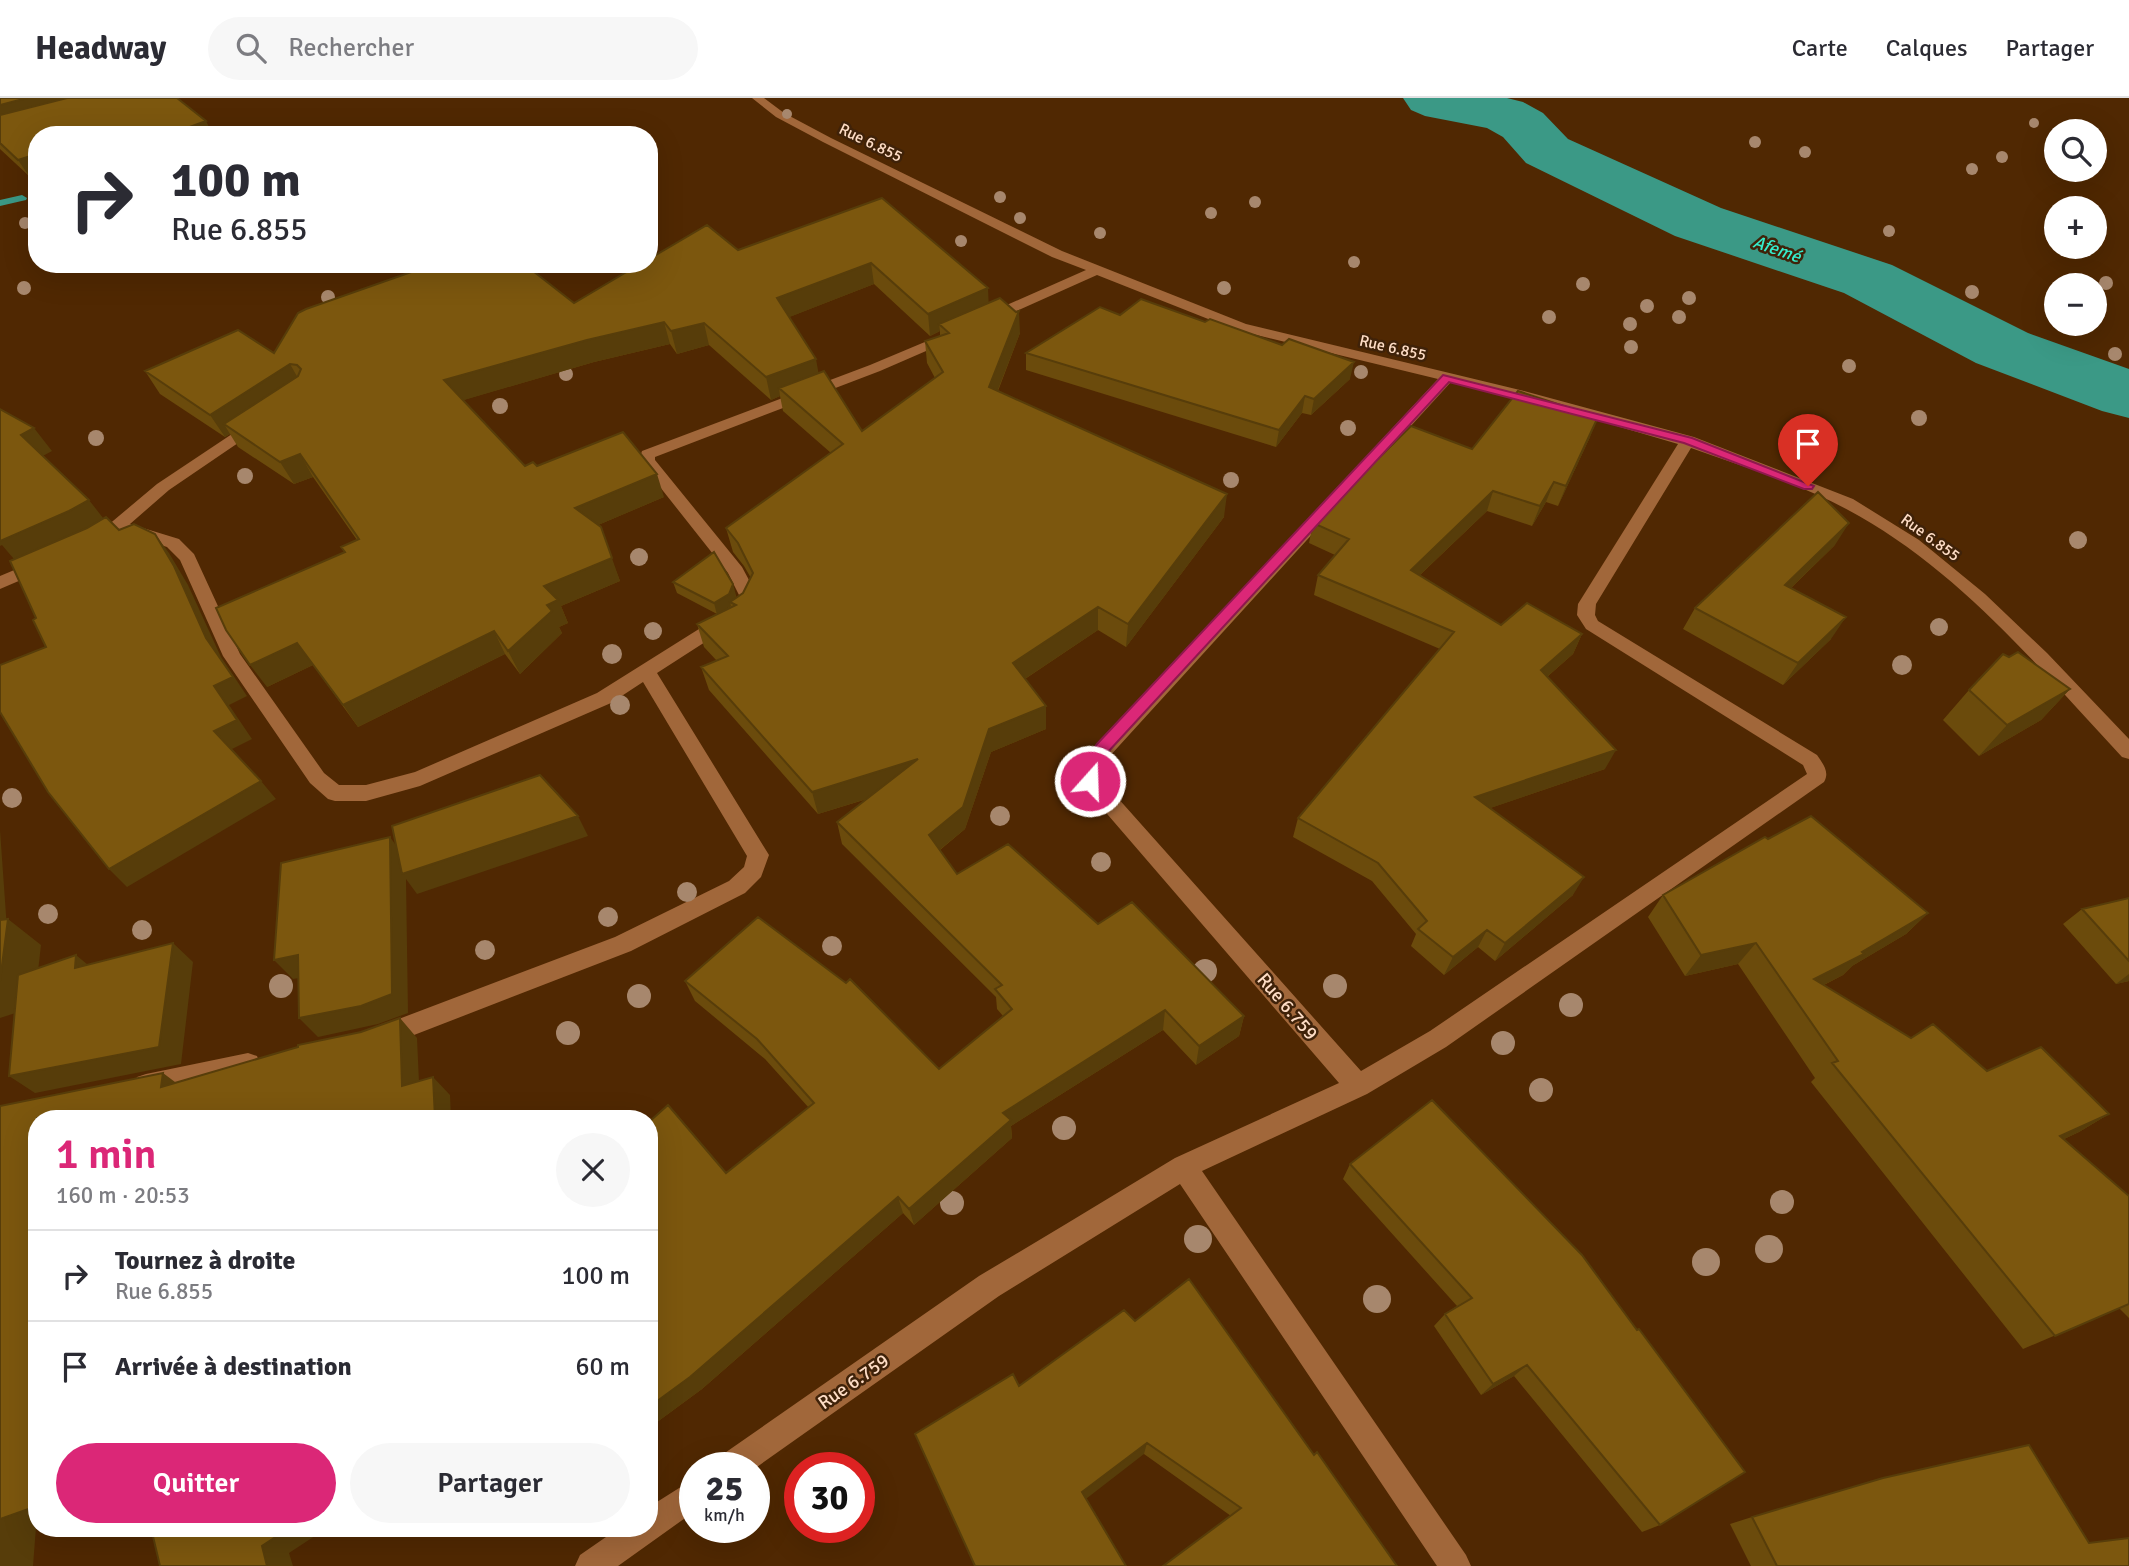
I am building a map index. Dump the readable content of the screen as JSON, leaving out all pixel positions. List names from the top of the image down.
{
  "streets": {
    "street": ["Rue 6.855", "Rue 6.759"]
  },
  "crossings": [
    ["Rue 6.855", "Rue 6.759"]
  ],
  "water": ["Afemé"],
  "page": {
    "header": "Headway",
    "search": "Rechercher",
    "nav": ["Carte", "Calques", "Partager"],
    "map_buttons": ["+", "−"],
    "turn": ["100 m", "Rue 6.855"],
    "heading": ["1 min", "160 m · 20:53"],
    "list": [
      {
        "name": "Tournez à droite",
        "note": "Rue 6.855",
        "value": "100 m"
      },
      {
        "name": "Arrivée à destination",
        "value": "60 m"
      }
    ],
    "buttons": ["Quitter", "Partager"],
    "speed": "25 km/h",
    "limit": "30"
  }
}
